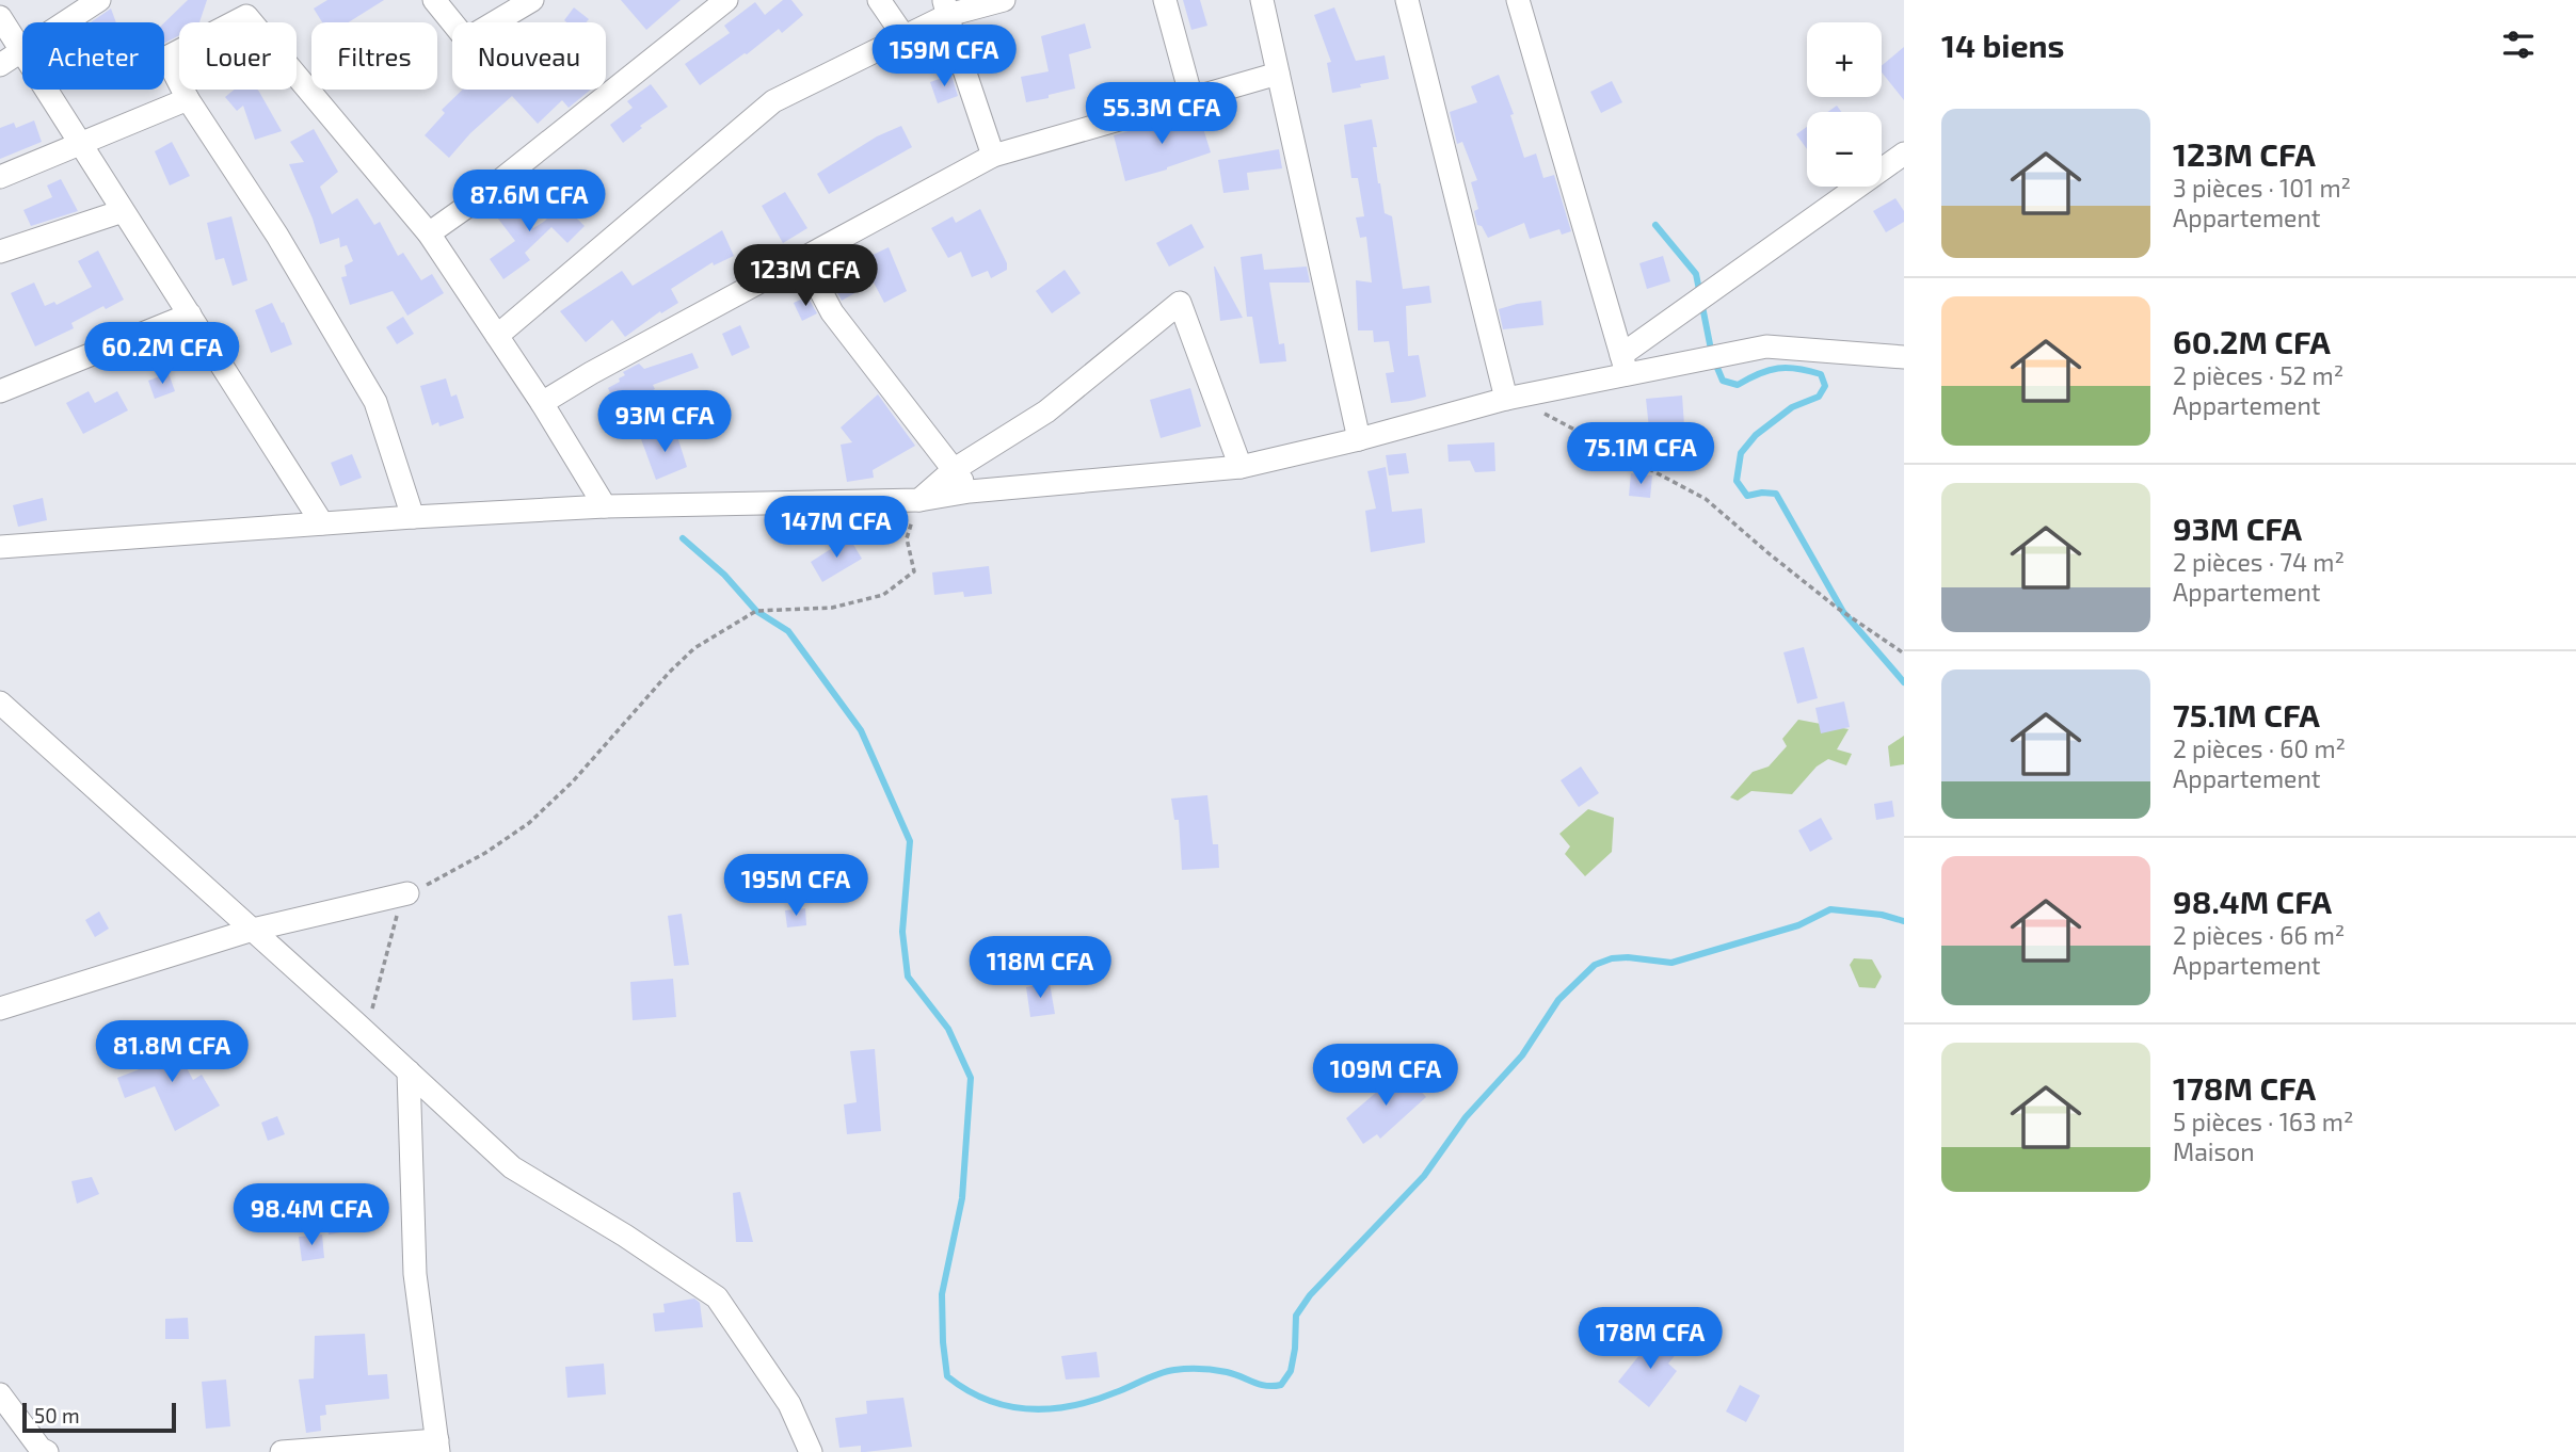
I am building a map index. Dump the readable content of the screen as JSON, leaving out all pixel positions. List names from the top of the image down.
{
  "scale_bar": "50 m",
  "page": {
    "heading": "14 biens",
    "map_buttons": ["+", "−"],
    "chip": [
      "Acheter",
      "Louer",
      "Filtres",
      "Nouveau"
    ],
    "price": [
      "159M CFA",
      "55.3M CFA",
      "87.6M CFA",
      "123M CFA",
      "60.2M CFA",
      "93M CFA",
      "75.1M CFA",
      "147M CFA",
      "195M CFA",
      "118M CFA",
      "81.8M CFA",
      "109M CFA",
      "98.4M CFA",
      "178M CFA"
    ],
    "list": [
      {
        "name": "123M CFA",
        "note": "3 pièces · 101 m² · Appartement"
      },
      {
        "name": "60.2M CFA",
        "note": "2 pièces · 52 m² · Appartement"
      },
      {
        "name": "93M CFA",
        "note": "2 pièces · 74 m² · Appartement"
      },
      {
        "name": "75.1M CFA",
        "note": "2 pièces · 60 m² · Appartement"
      },
      {
        "name": "98.4M CFA",
        "note": "2 pièces · 66 m² · Appartement"
      },
      {
        "name": "178M CFA",
        "note": "5 pièces · 163 m² · Maison"
      }
    ],
    "scale": "50 m"
  }
}
